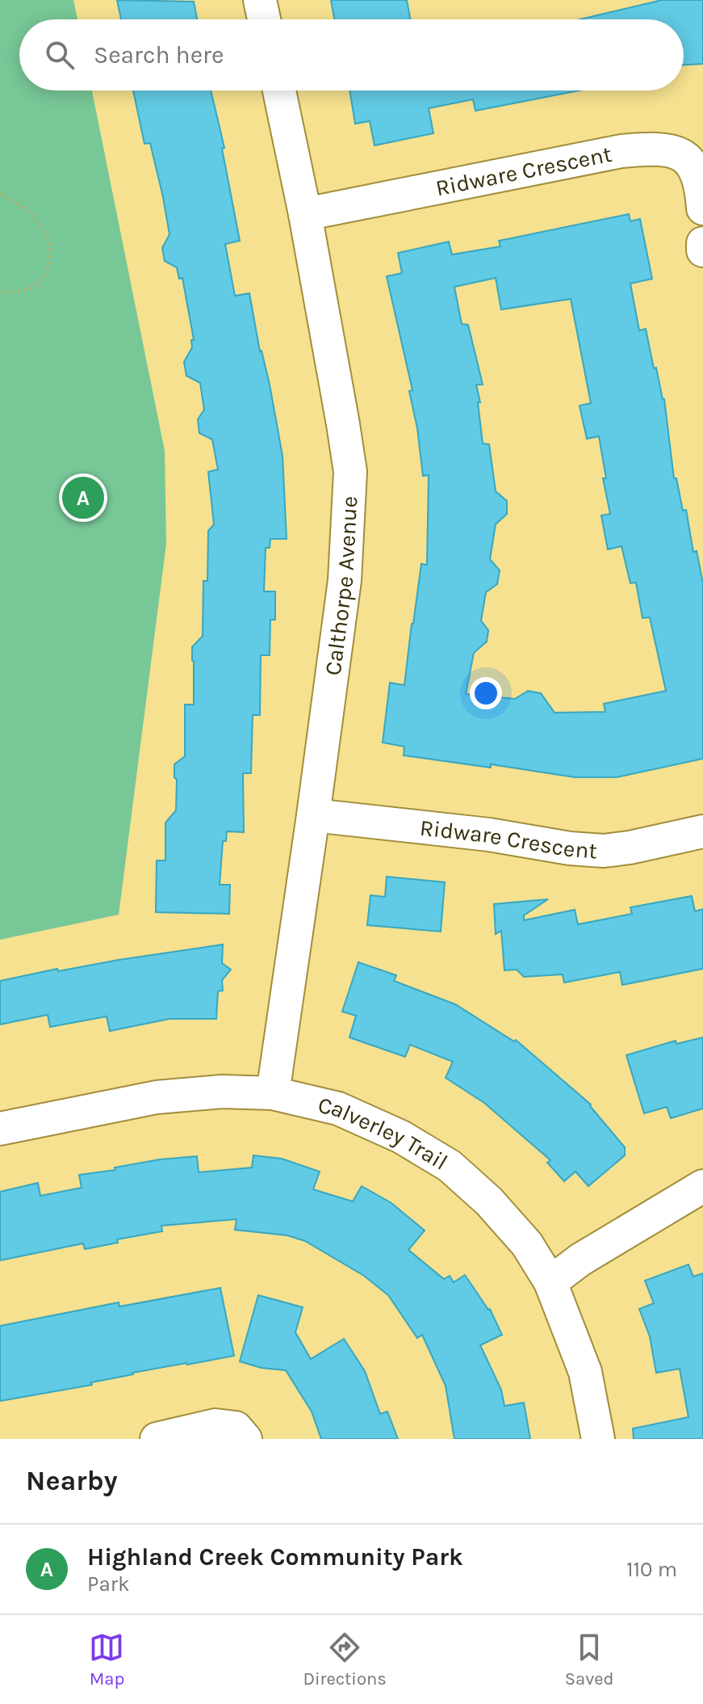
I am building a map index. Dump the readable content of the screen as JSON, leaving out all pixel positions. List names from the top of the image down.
{
  "streets": {
    "street": ["Ridware Crescent", "Calthorpe Avenue", "Calverley Trail"]
  },
  "crossings": [
    ["Ridware Crescent", "Calthorpe Avenue"],
    ["Calthorpe Avenue", "Calverley Trail"]
  ],
  "page": {
    "search": "Search here",
    "pins": "A",
    "heading": "Nearby",
    "list": [
      {
        "mark": "A",
        "name": "Highland Creek Community Park",
        "note": "Park",
        "value": "110 m"
      }
    ],
    "nav": ["Map", "Directions", "Saved"]
  }
}
